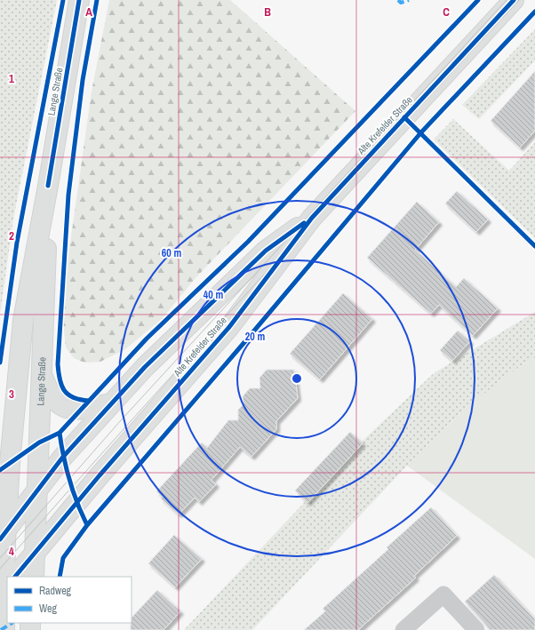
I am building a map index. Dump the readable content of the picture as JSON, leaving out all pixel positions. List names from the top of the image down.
{
  "streets": {
    "street": ["Lange Straße", "Alte Krefelder Straße"]
  },
  "crossings": [
    ["Lange Straße", "Alte Krefelder Straße"]
  ],
  "legend": ["Radweg", "Weg"],
  "grid": {
    "columns": ["A", "B", "C"],
    "rows": [
      "1",
      "2",
      "3",
      "4"
    ]
  },
  "rings": ["60 m", "40 m", "20 m"]
}
